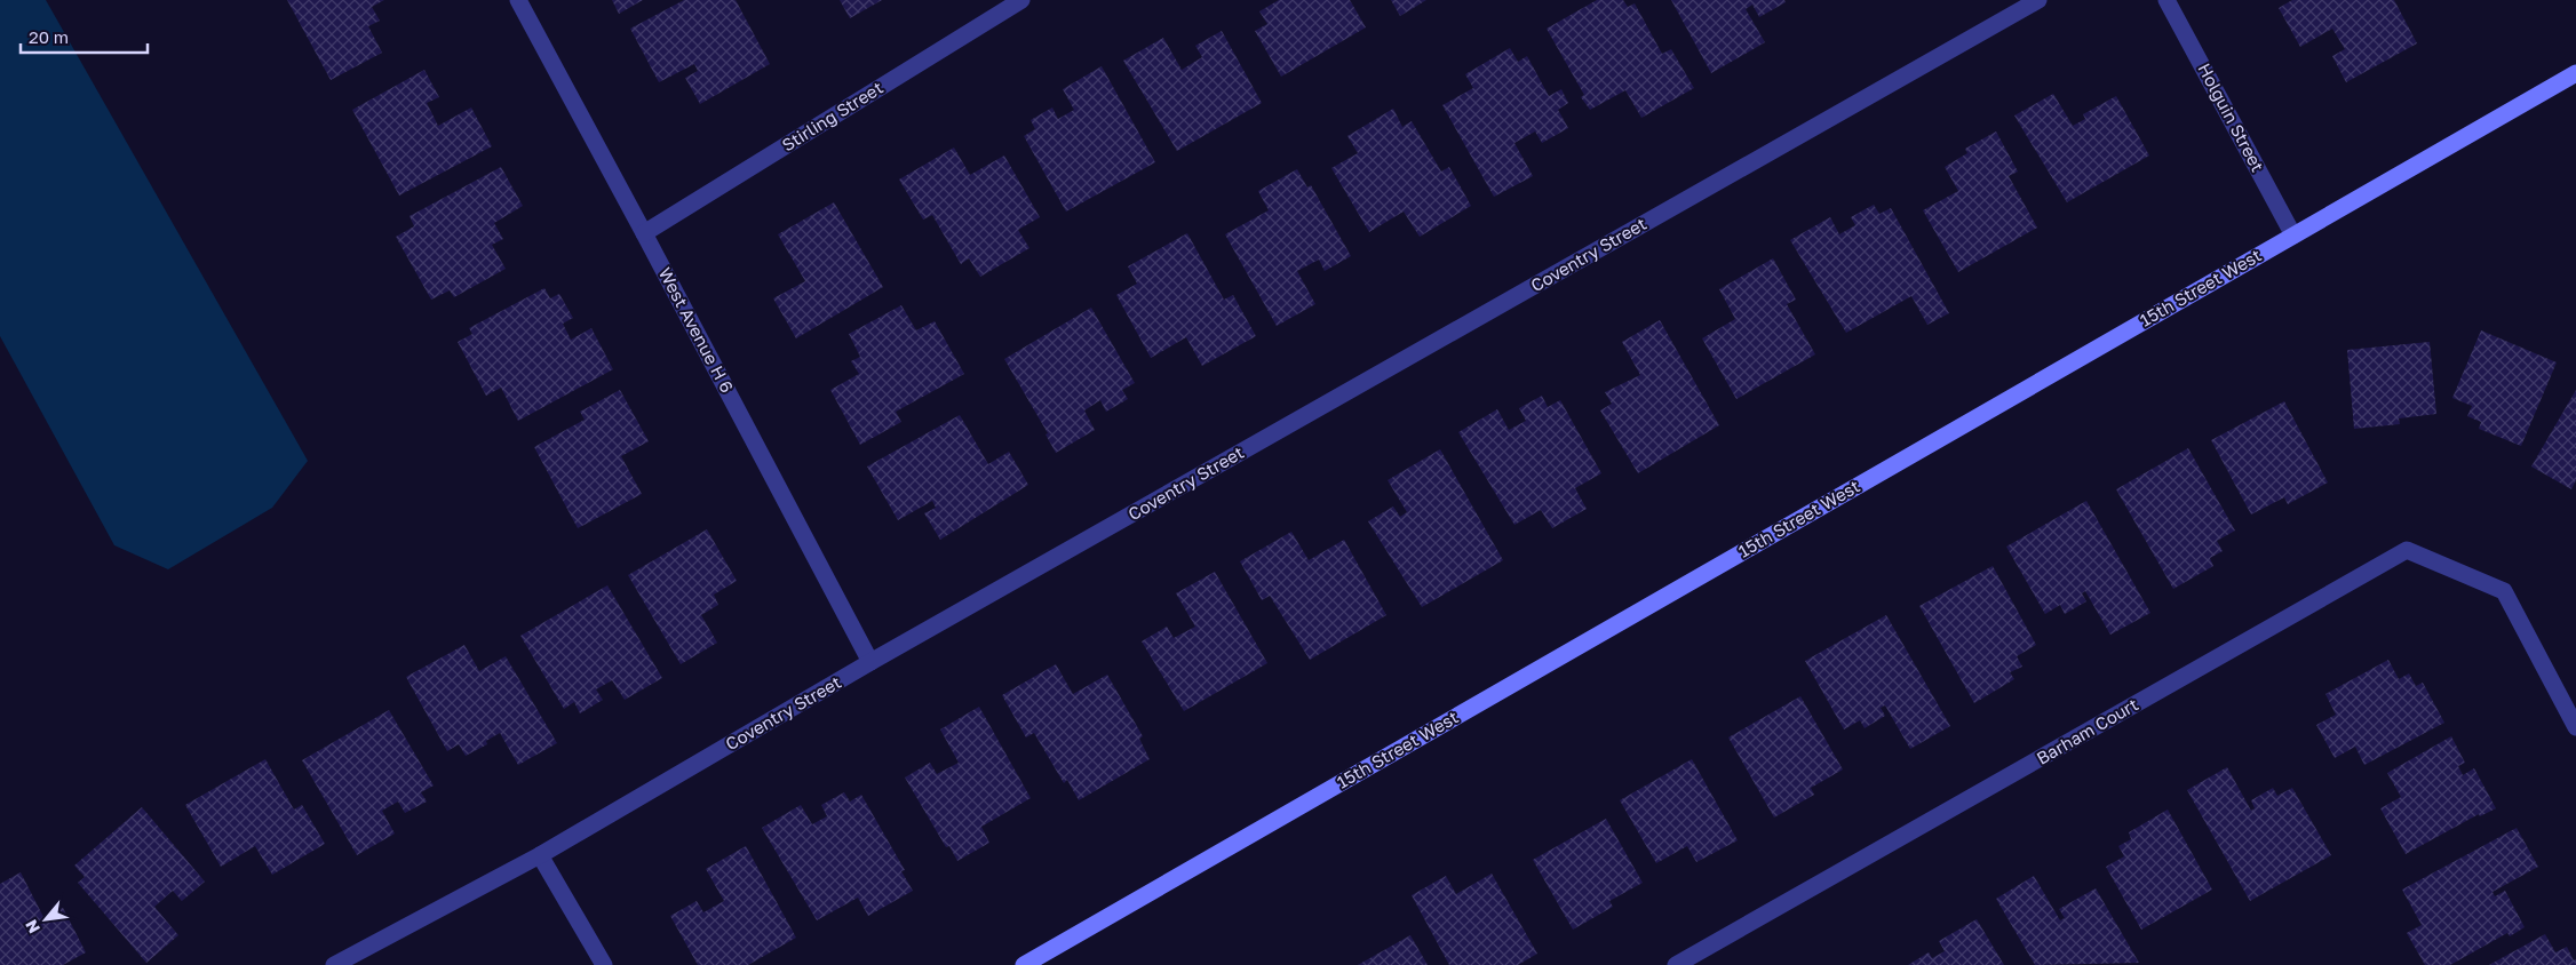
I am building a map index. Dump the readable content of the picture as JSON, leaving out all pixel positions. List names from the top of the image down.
{
  "streets": {
    "street": [
      "Stirling Street",
      "Holguin Street",
      "Coventry Street",
      "15th Street West",
      "West Avenue H 6",
      "Barham Court"
    ]
  },
  "crossings": [
    ["Stirling Street", "West Avenue H 6"],
    ["Holguin Street", "15th Street West"],
    ["Coventry Street", "West Avenue H 6"]
  ],
  "scale_bar": "20 m",
  "north": "bottom left"
}
